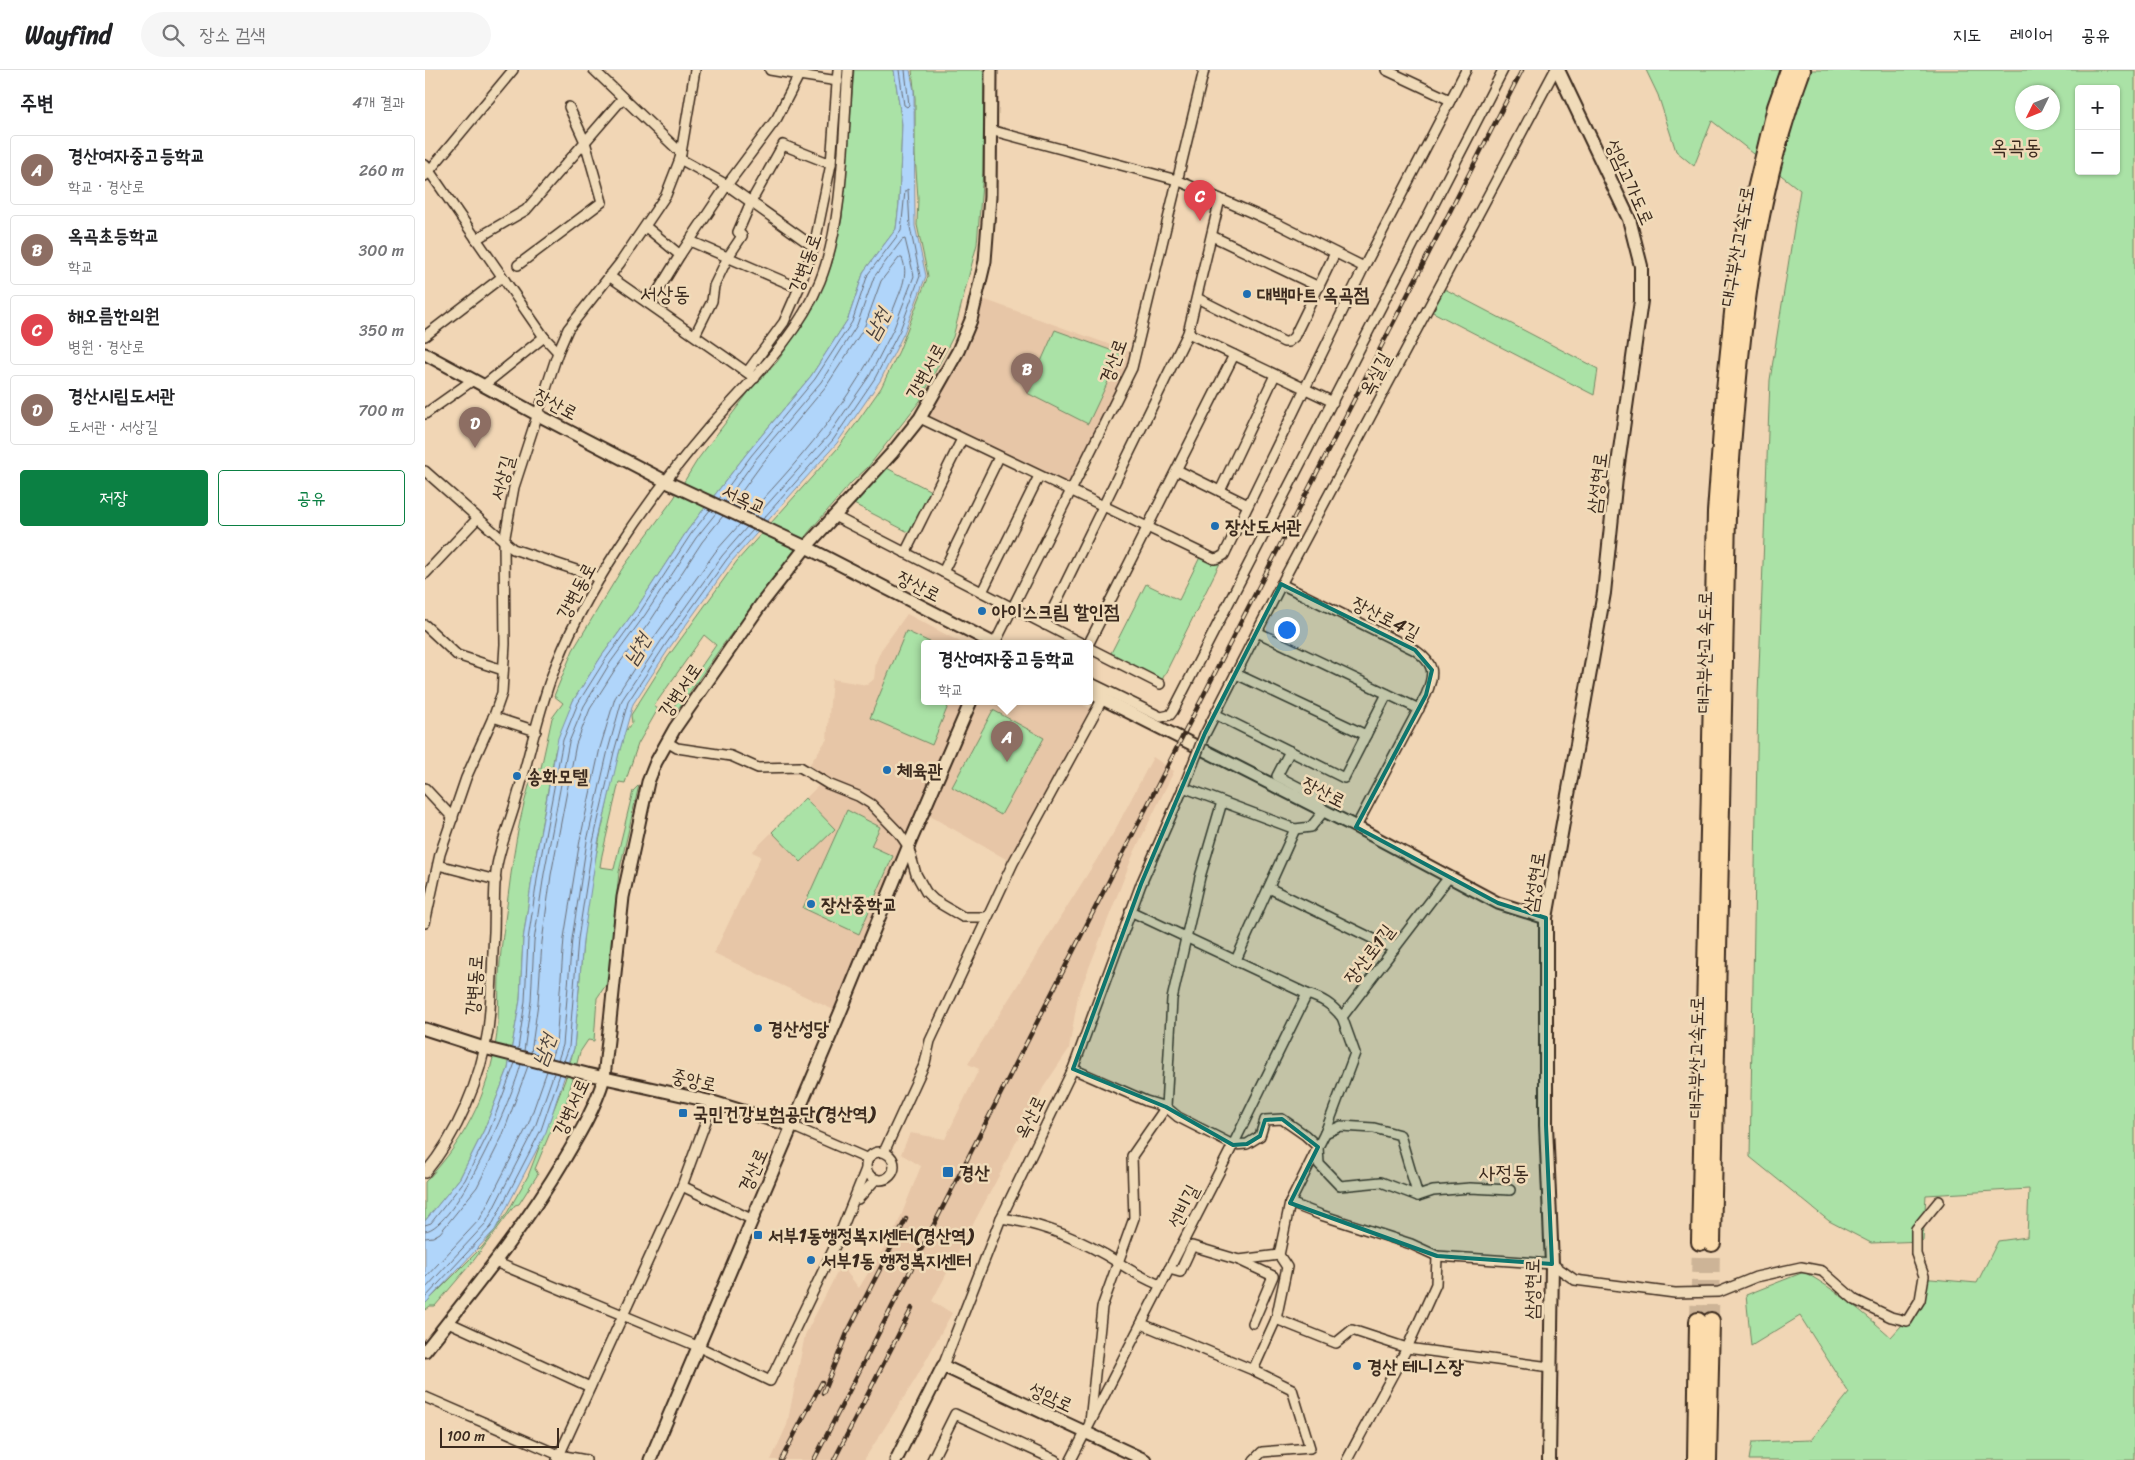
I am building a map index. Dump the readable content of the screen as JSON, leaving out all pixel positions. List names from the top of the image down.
{
  "streets": {
    "highway": ["대구부산고속도로"],
    "main road": ["성암고가도로", "삼성현로"],
    "street": [
      "강변동로",
      "경산로",
      "강변서로",
      "옥실길",
      "장산로",
      "서상길",
      "서옥교",
      "장산로4길",
      "장산로1길",
      "중앙로",
      "옥산로",
      "선비길",
      "성암로"
    ]
  },
  "crossings": [
    ["성암고가도로", "옥실길"],
    ["성암고가도로", "삼성현로"],
    ["강변동로", "장산로"],
    ["강변동로", "서옥교"],
    ["강변동로", "중앙로"],
    ["경산로", "중앙로"],
    ["강변서로", "장산로"],
    ["강변서로", "서옥교"],
    ["강변서로", "중앙로"],
    ["옥실길", "장산로4길"],
    ["옥실길", "옥산로"],
    ["장산로", "서상길"],
    ["장산로", "삼성현로"],
    ["장산로", "서옥교"],
    ["장산로", "장산로4길"],
    ["장산로", "장산로1길"],
    ["옥산로", "성암로"],
    ["선비길", "성암로"]
  ],
  "districts": ["옥곡동", "서상동", "사정동"],
  "water": ["남천"],
  "places": {
    "other": [
      "대백마트 옥곡점",
      "장산도서관",
      "아이스크림 할인점",
      "체육관",
      "송화모텔",
      "장산중학교",
      "경산성당",
      "서부1동 행정복지센터",
      "경산 테니스장"
    ],
    "transit": ["국민건강보험공단(경산역)", "경산", "서부1동행정복지센터(경산역)"]
  },
  "scale_bar": "100 m",
  "north": "bottom left",
  "page": {
    "header": "Wayfind",
    "search": "장소 검색",
    "nav": ["지도", "레이어", "공유"],
    "heading": ["주변", "4개 결과"],
    "map_buttons": ["+", "−"],
    "list": [
      {
        "mark": "A",
        "name": "경산여자중고등학교",
        "note": "학교 · 경산로",
        "value": "260 m"
      },
      {
        "mark": "B",
        "name": "옥곡초등학교",
        "note": "학교",
        "value": "300 m"
      },
      {
        "mark": "C",
        "name": "해오름한의원",
        "note": "병원 · 경산로",
        "value": "350 m"
      },
      {
        "mark": "D",
        "name": "경산시립도서관",
        "note": "도서관 · 서상길",
        "value": "700 m"
      }
    ],
    "pins": [
      "C",
      "B",
      "D",
      "A"
    ],
    "buttons": ["저장", "공유"],
    "popup": ["경산여자중고등학교", "학교"],
    "scale": "100 m"
  }
}
